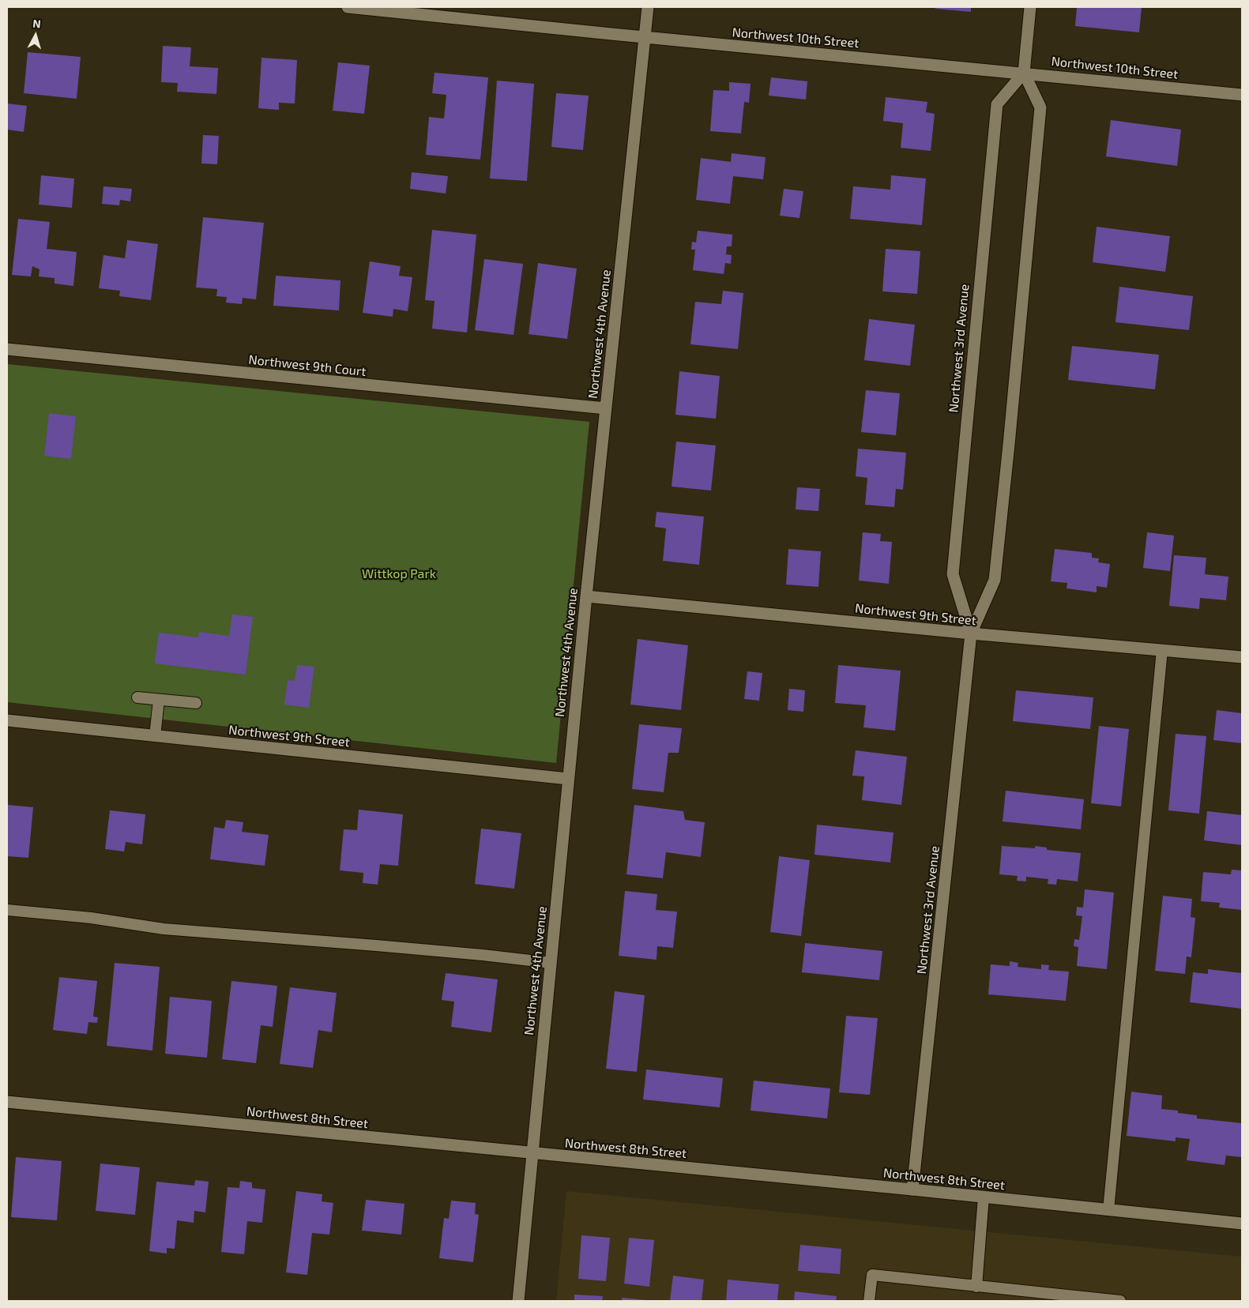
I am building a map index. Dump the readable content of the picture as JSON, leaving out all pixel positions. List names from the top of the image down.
{
  "streets": {
    "street": [
      "Northwest 10th Street",
      "Northwest 4th Avenue",
      "Northwest 3rd Avenue",
      "Northwest 9th Court",
      "Northwest 9th Street",
      "Northwest 8th Street"
    ]
  },
  "crossings": [
    ["Northwest 10th Street", "Northwest 4th Avenue"],
    ["Northwest 10th Street", "Northwest 3rd Avenue"],
    ["Northwest 4th Avenue", "Northwest 9th Court"],
    ["Northwest 4th Avenue", "Northwest 9th Street"],
    ["Northwest 4th Avenue", "Northwest 8th Street"],
    ["Northwest 3rd Avenue", "Northwest 9th Street"],
    ["Northwest 3rd Avenue", "Northwest 8th Street"]
  ],
  "parks": ["Wittkop Park"],
  "north": "top"
}
